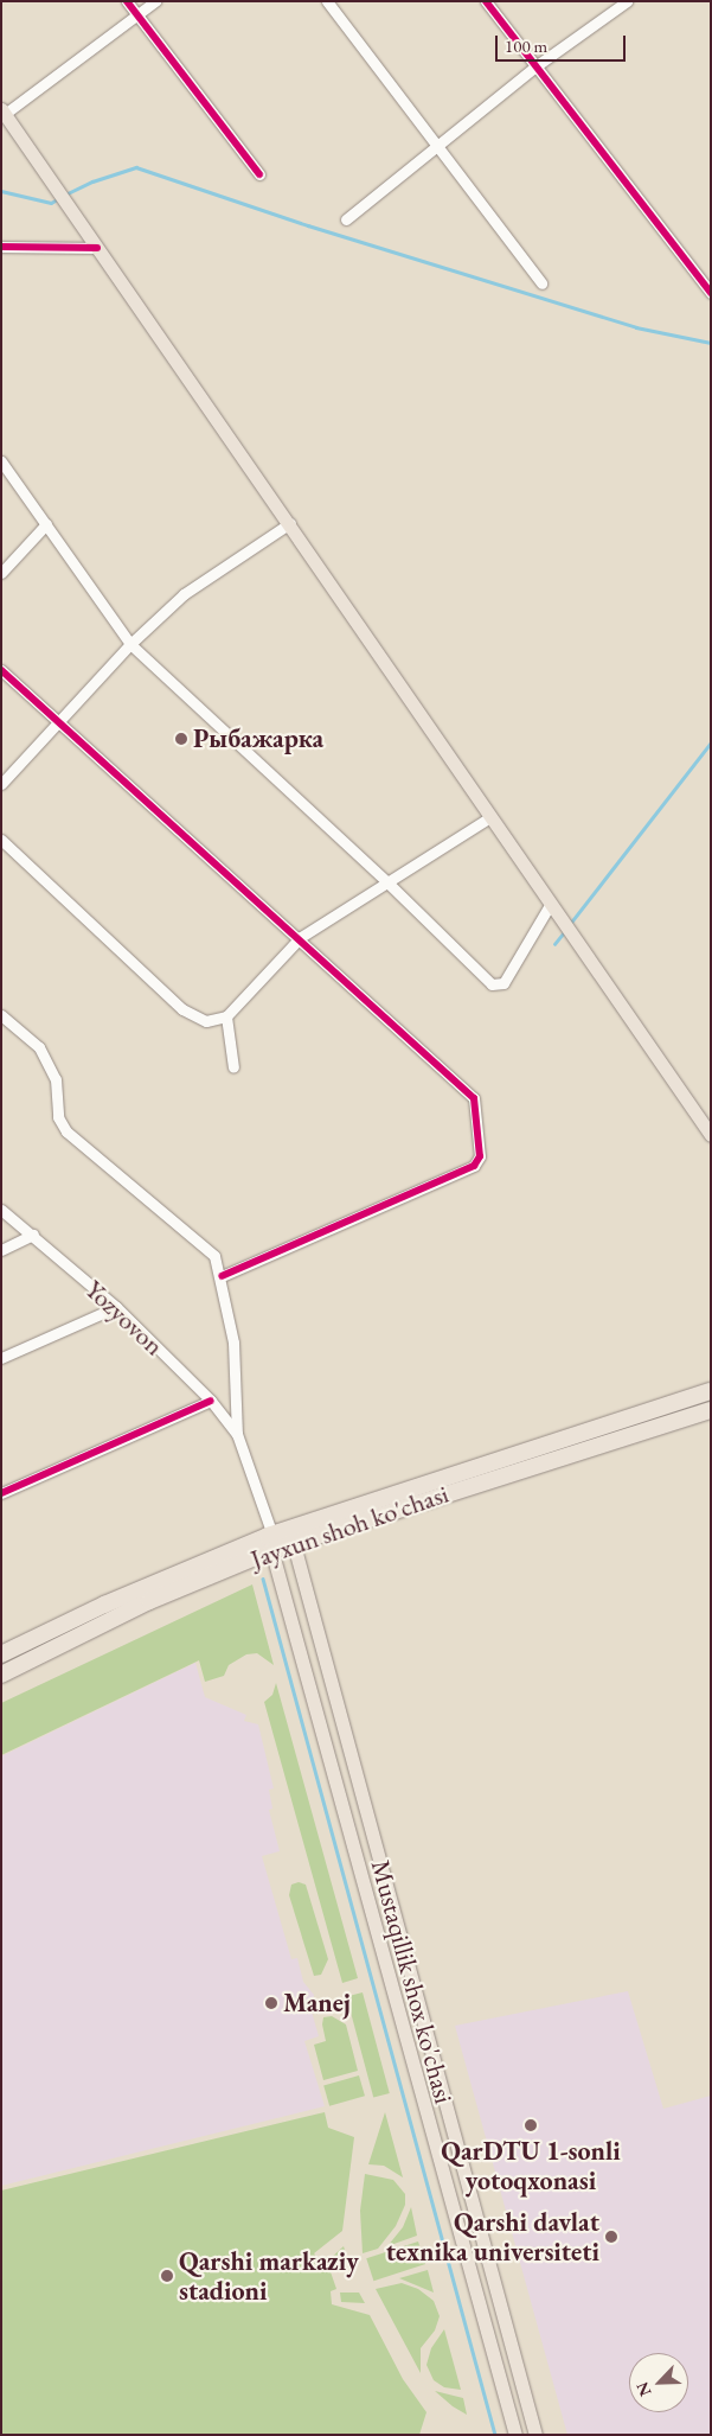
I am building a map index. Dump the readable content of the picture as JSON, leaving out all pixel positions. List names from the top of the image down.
{
  "streets": {
    "highway": ["Jayxun shoh ko'chasi"],
    "main road": ["Mustaqillik shox ko'chasi"],
    "street": ["Yozyovon"]
  },
  "crossings": [
    ["Jayxun shoh ko'chasi", "Mustaqillik shox ko'chasi"]
  ],
  "places": [
    "Рыбажарка",
    "Manej",
    "QarDTU 1-sonli yotoqxonasi",
    "Qarshi davlat texnika universiteti",
    "Qarshi markaziy stadioni"
  ],
  "scale_bar": "100 m",
  "north": "bottom left"
}
